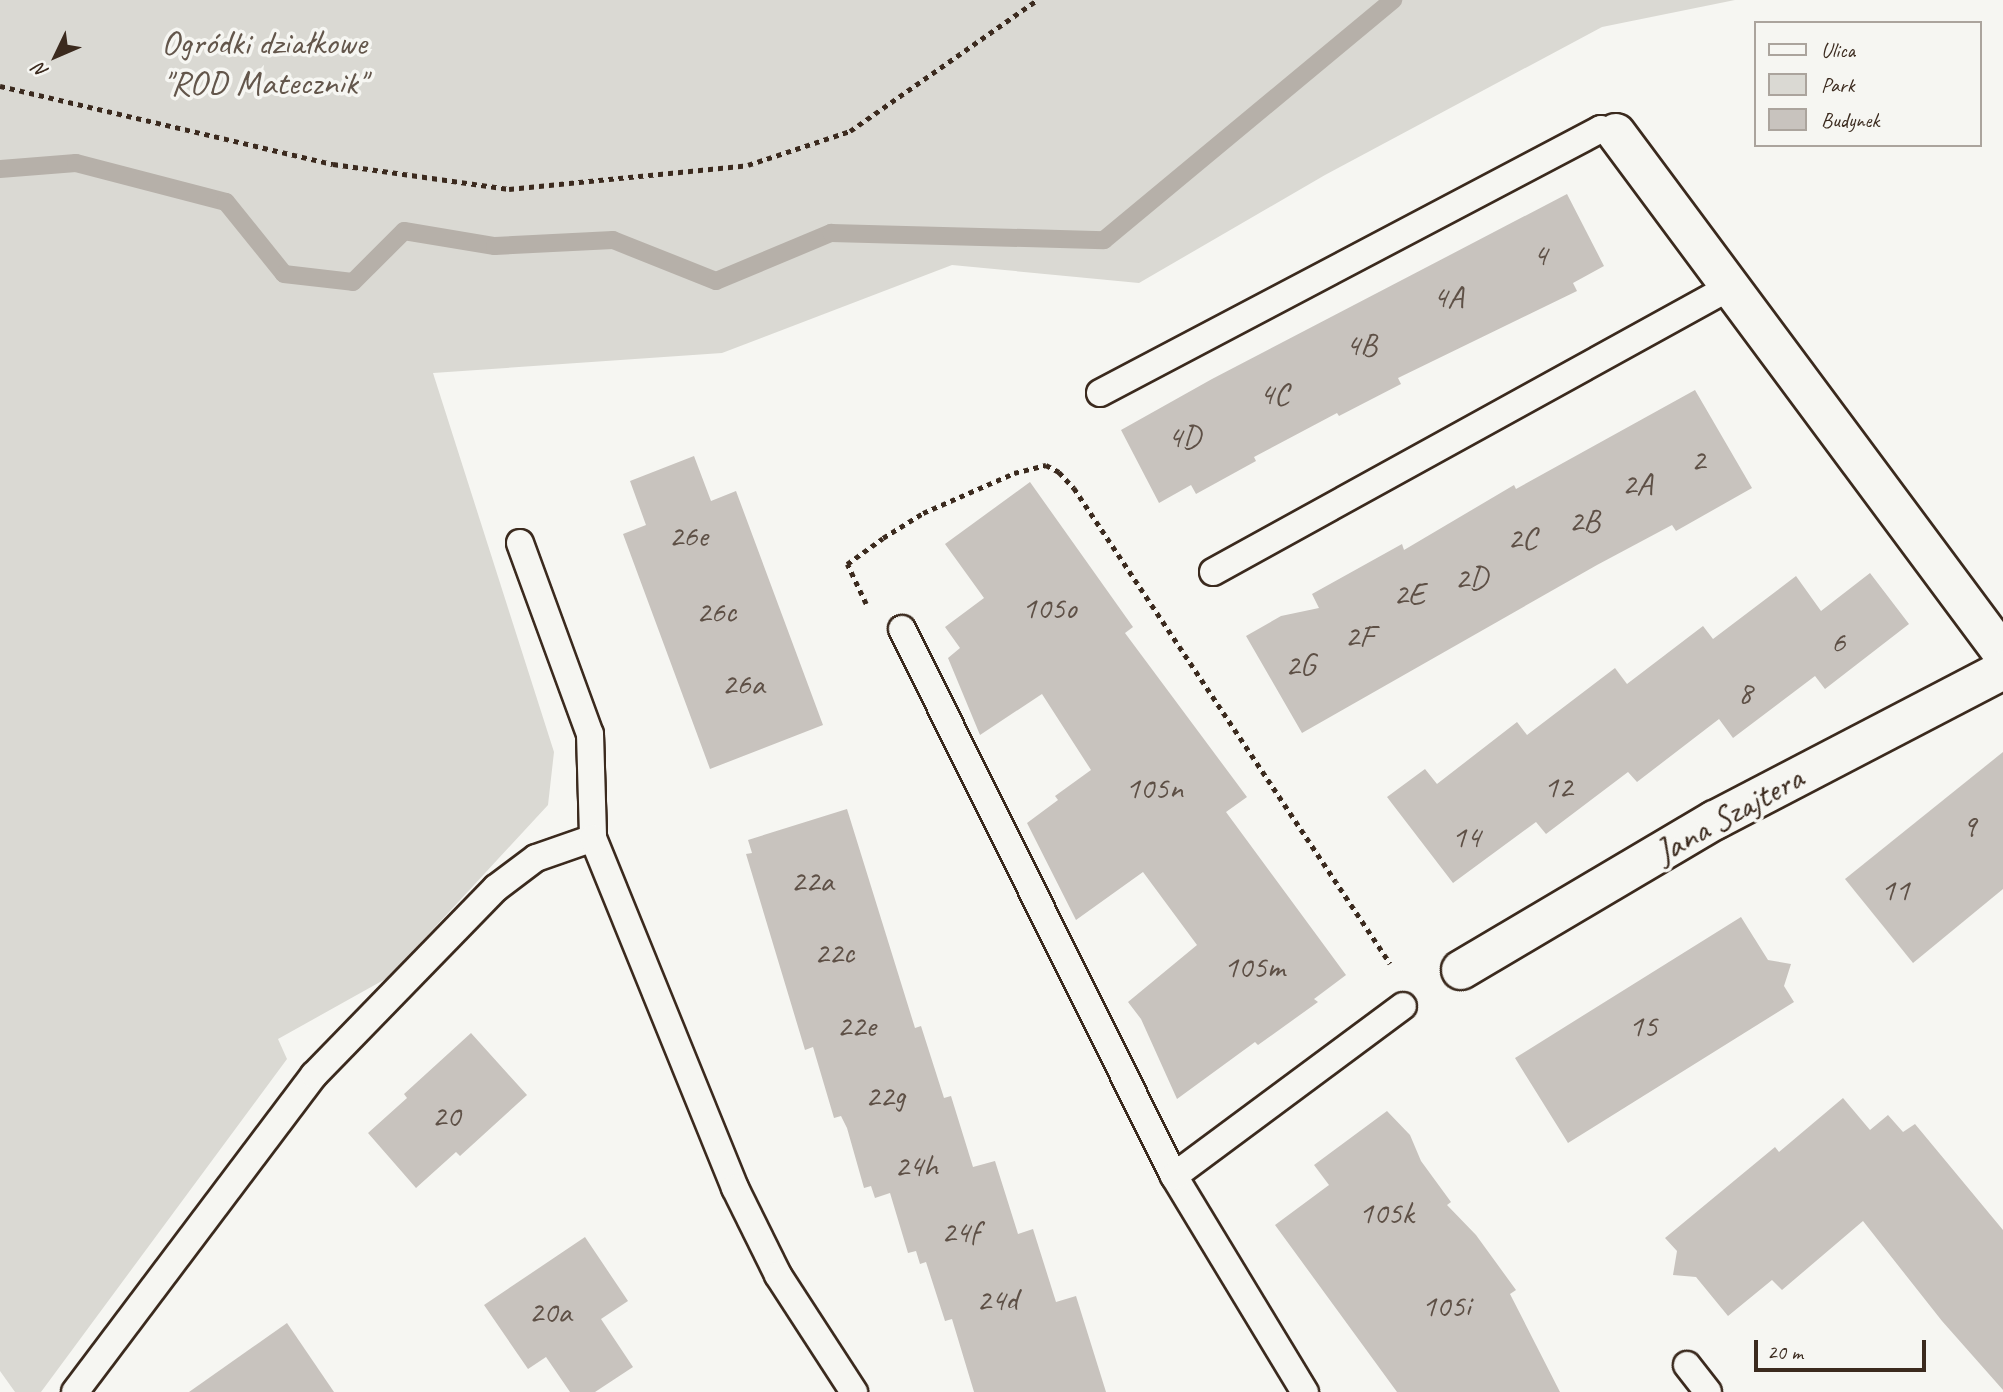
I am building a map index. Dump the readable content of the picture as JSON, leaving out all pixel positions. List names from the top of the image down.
{
  "streets": {
    "street": ["Jana Szajtera"]
  },
  "parks": ["Ogródki działkowe \"ROD Matecznik\""],
  "house_numbers": [
    "4",
    "4A",
    "4B",
    "4C",
    "4D",
    "2",
    "2A",
    "2B",
    "26e",
    "2C",
    "2D",
    "2E",
    "105o",
    "26c",
    "2F",
    "6",
    "2G",
    "26a",
    "8",
    "12",
    "105n",
    "9",
    "14",
    "22a",
    "11",
    "22c",
    "105m",
    "22e",
    "15",
    "22g",
    "20",
    "24h",
    "105k",
    "24f",
    "24d",
    "105i",
    "20a"
  ],
  "legend": ["Ulica", "Park", "Budynek"],
  "scale_bar": "20 m",
  "north": "bottom left"
}
